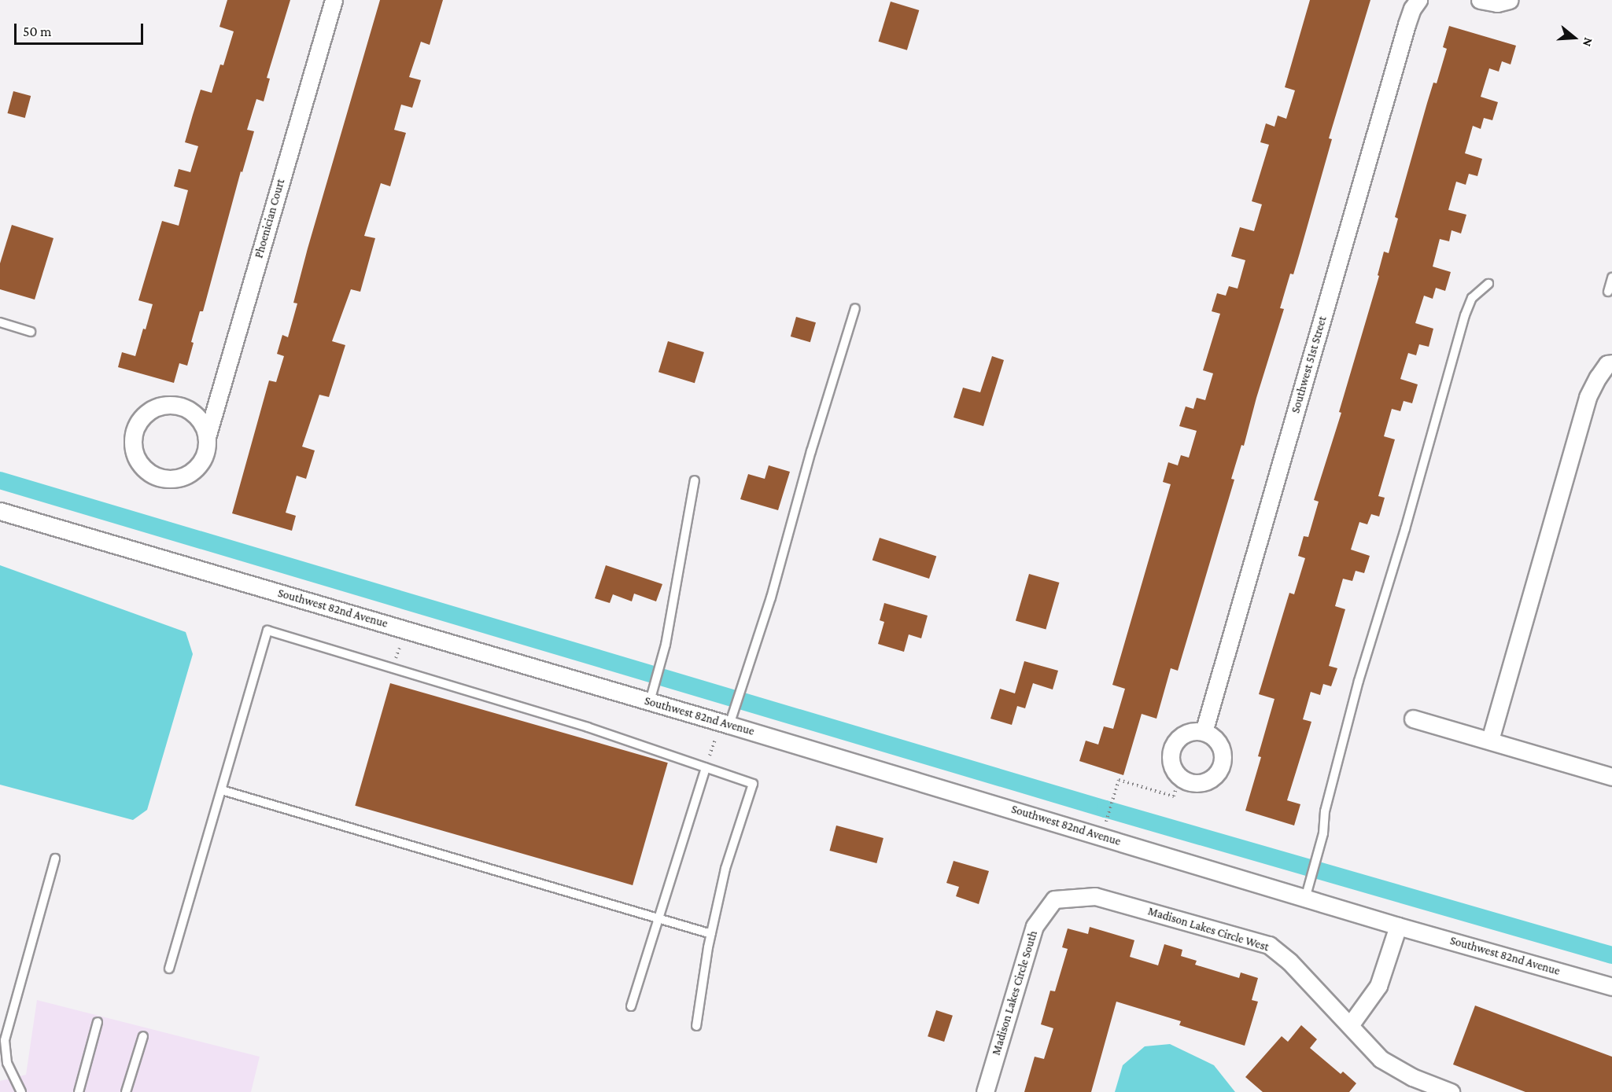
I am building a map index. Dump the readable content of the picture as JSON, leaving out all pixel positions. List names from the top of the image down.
{
  "streets": {
    "street": [
      "Phoenician Court",
      "Southwest 51st Street",
      "Southwest 82nd Avenue",
      "Madison Lakes Circle West",
      "Madison Lakes Circle South"
    ]
  },
  "crossings": [
    ["Madison Lakes Circle West", "Madison Lakes Circle South"]
  ],
  "scale_bar": "50 m",
  "north": "right"
}
